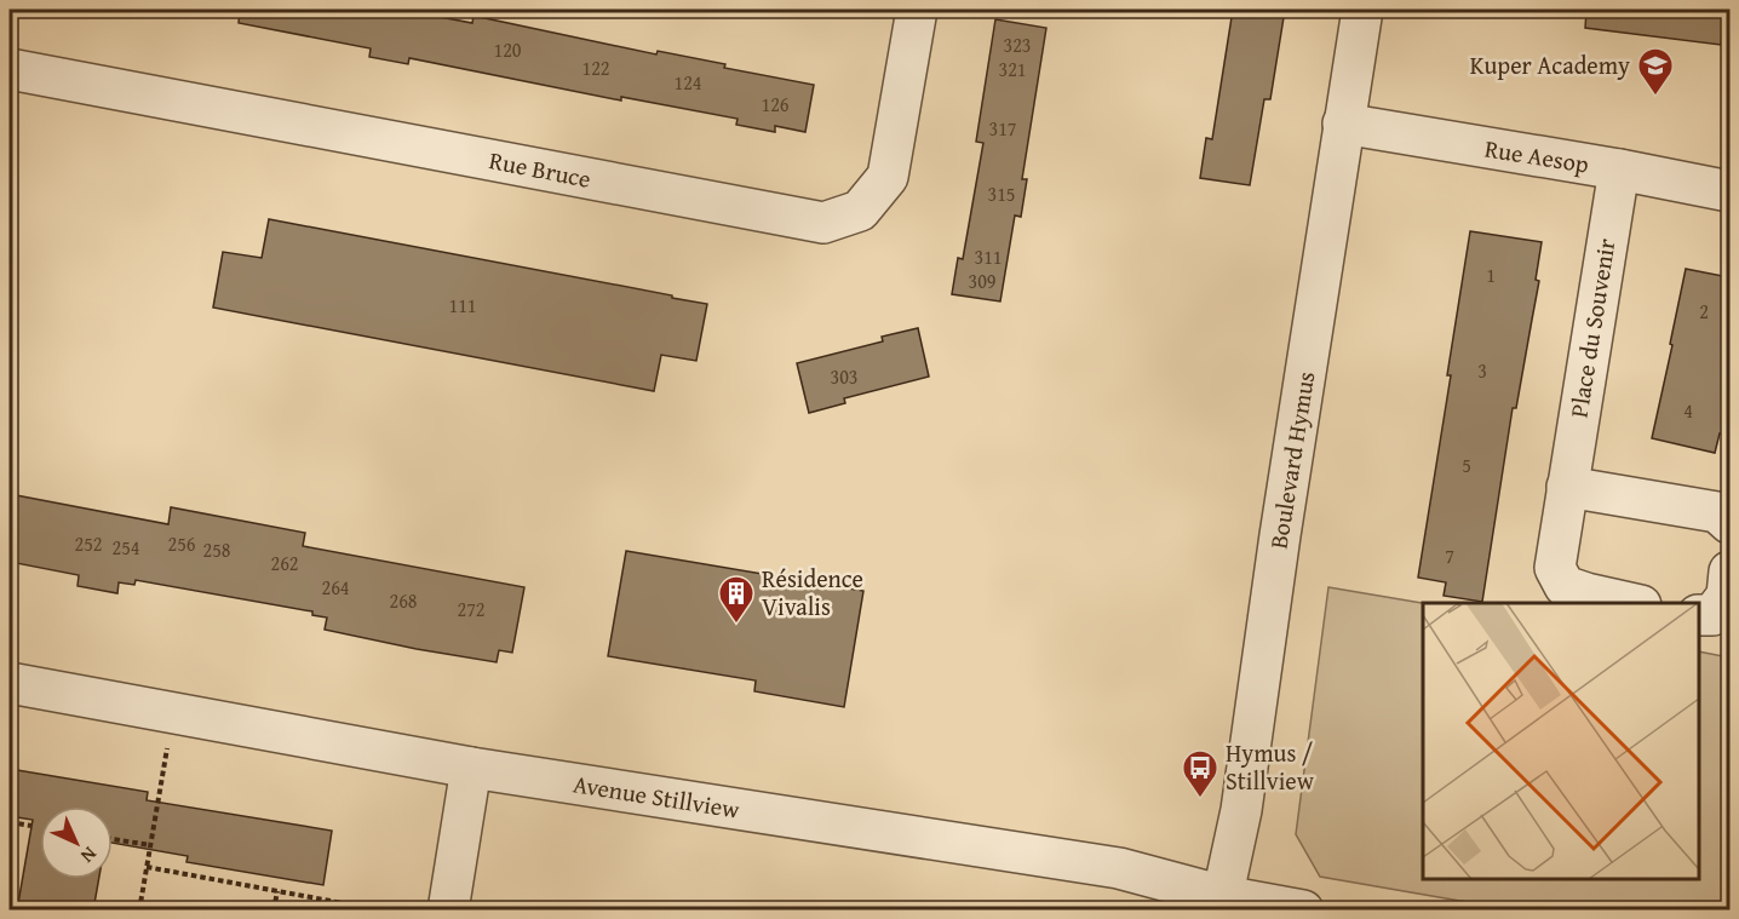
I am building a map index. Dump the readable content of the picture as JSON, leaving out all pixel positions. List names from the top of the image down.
{
  "streets": {
    "street": [
      "Rue Aesop",
      "Rue Bruce",
      "Place du Souvenir",
      "Boulevard Hymus",
      "Avenue Stillview"
    ]
  },
  "crossings": [
    ["Rue Aesop", "Place du Souvenir"],
    ["Rue Aesop", "Boulevard Hymus"],
    ["Boulevard Hymus", "Avenue Stillview"]
  ],
  "places": {
    "school or university": ["Kuper Academy"],
    "building": ["Résidence Vivalis"],
    "bus stop": ["Hymus / Stillview"]
  },
  "house_numbers": [
    "323",
    "120",
    "122",
    "321",
    "124",
    "126",
    "317",
    "315",
    "311",
    "1",
    "309",
    "111",
    "2",
    "3",
    "303",
    "4",
    "5",
    "252",
    "256",
    "254",
    "258",
    "7",
    "262",
    "264",
    "268",
    "272"
  ],
  "north": "bottom right"
}
